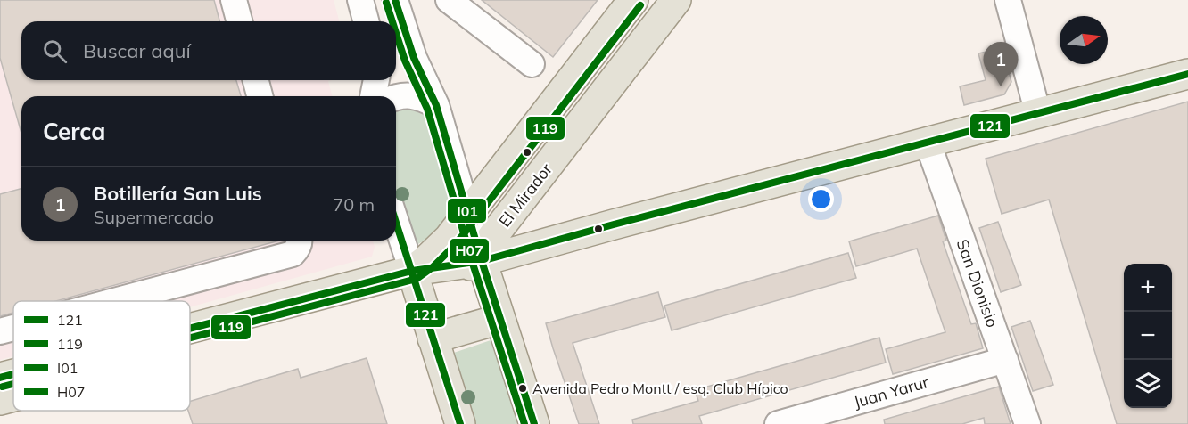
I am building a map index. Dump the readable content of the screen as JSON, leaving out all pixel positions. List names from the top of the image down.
{
  "streets": {
    "main road": ["El Mirador"],
    "street": ["San Dionisio", "Juan Yarur"]
  },
  "crossings": [
    ["San Dionisio", "Juan Yarur"]
  ],
  "places": ["Avenida Pedro Montt / esq. Club Hípico"],
  "lines": [
    "transit line I01",
    "transit line H07",
    "transit line 119",
    "transit line 121"
  ],
  "legend": [
    "121",
    "119",
    "I01",
    "H07"
  ],
  "north": "right",
  "page": {
    "search": "Buscar aquí",
    "pins": "1",
    "heading": "Cerca",
    "list": [
      {
        "mark": "1",
        "name": "Botillería San Luis",
        "note": "Supermercado",
        "value": "70 m"
      }
    ],
    "map_buttons": ["+", "−"]
  }
}
